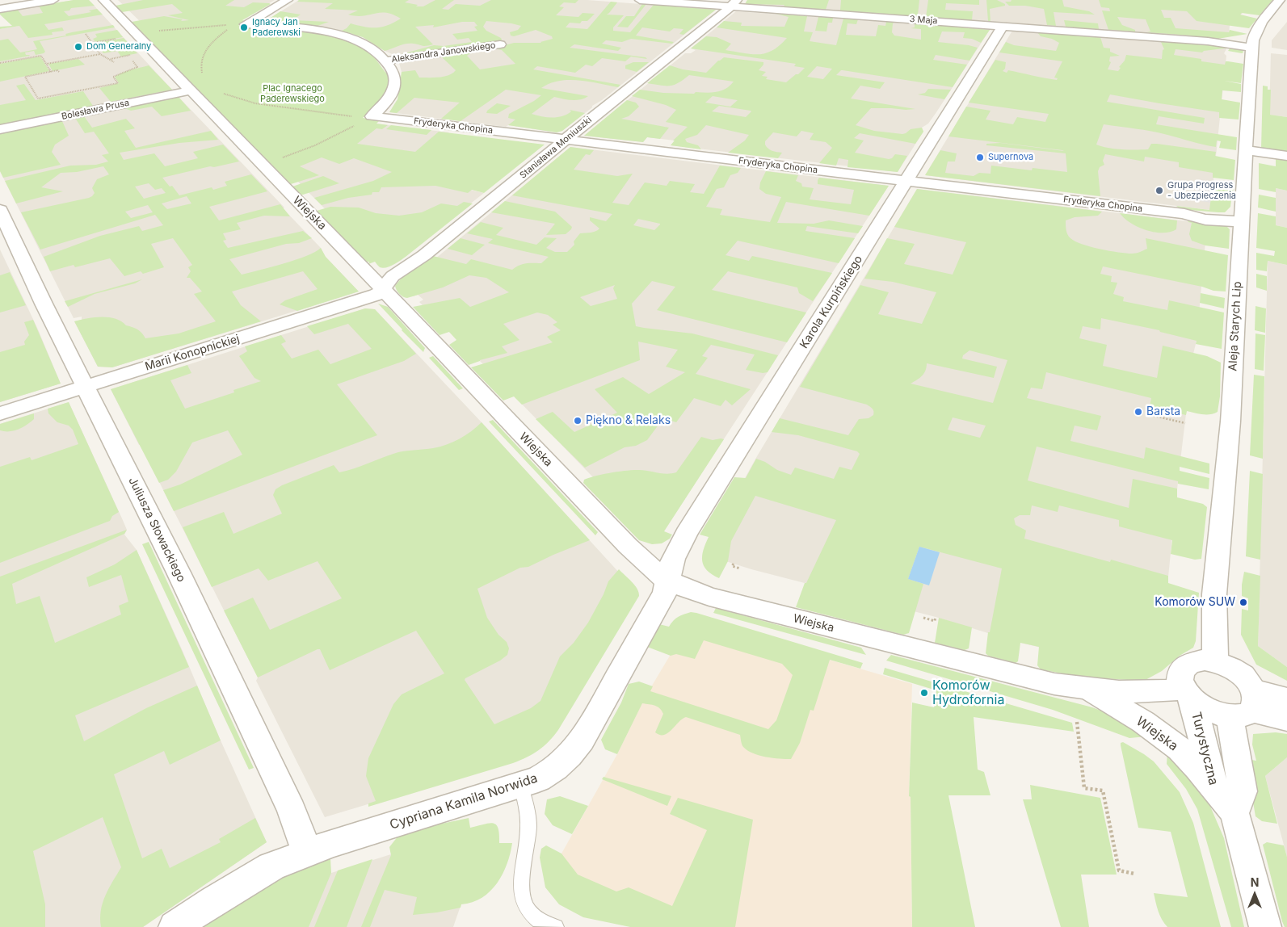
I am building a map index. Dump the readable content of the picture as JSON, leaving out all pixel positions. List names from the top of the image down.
{
  "streets": {
    "street": [
      "3 Maja",
      "Aleksandra Janowskiego",
      "Bolesława Prusa",
      "Fryderyka Chopina",
      "Stanisława Moniuszki",
      "Wiejska",
      "Karola Kurpińskiego",
      "Aleja Starych Lip",
      "Marii Konopnickiej",
      "Juliusza Słowackiego",
      "Turystyczna",
      "Cypriana Kamila Norwida"
    ]
  },
  "crossings": [
    ["3 Maja", "Stanisława Moniuszki"],
    ["3 Maja", "Karola Kurpińskiego"],
    ["3 Maja", "Aleja Starych Lip"],
    ["Bolesława Prusa", "Wiejska"],
    ["Fryderyka Chopina", "Stanisława Moniuszki"],
    ["Fryderyka Chopina", "Karola Kurpińskiego"],
    ["Fryderyka Chopina", "Aleja Starych Lip"],
    ["Stanisława Moniuszki", "Wiejska"],
    ["Stanisława Moniuszki", "Marii Konopnickiej"],
    ["Wiejska", "Karola Kurpińskiego"],
    ["Wiejska", "Aleja Starych Lip"],
    ["Wiejska", "Marii Konopnickiej"],
    ["Wiejska", "Turystyczna"],
    ["Wiejska", "Cypriana Kamila Norwida"],
    ["Karola Kurpińskiego", "Cypriana Kamila Norwida"],
    ["Aleja Starych Lip", "Turystyczna"],
    ["Marii Konopnickiej", "Juliusza Słowackiego"],
    ["Juliusza Słowackiego", "Cypriana Kamila Norwida"]
  ],
  "parks": ["Plac Ignacego Paderewskiego"],
  "places": [
    "Ignacy Jan Paderewski",
    "Dom Generalny",
    "Supernova",
    "Grupa Progress - Ubezpieczenia",
    "Barsta",
    "Piękno & Relaks",
    "Komorów SUW",
    "Komorów Hydrofornia"
  ],
  "north": "top"
}
